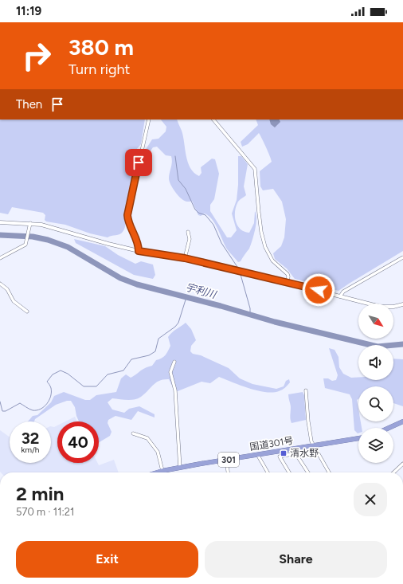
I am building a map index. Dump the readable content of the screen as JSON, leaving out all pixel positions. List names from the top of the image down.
{
  "streets": {
    "highway": ["国道301号", "301"]
  },
  "water": ["宇利川"],
  "places": {
    "transit": ["清水野"]
  },
  "north": "bottom right",
  "page": {
    "status": "11:19",
    "turn": ["380 m", "Turn right"],
    "then": "Then",
    "speed": "32 km/h",
    "limit": "40",
    "heading": ["2 min", "570 m · 11:21"],
    "buttons": ["Exit", "Share"]
  }
}
